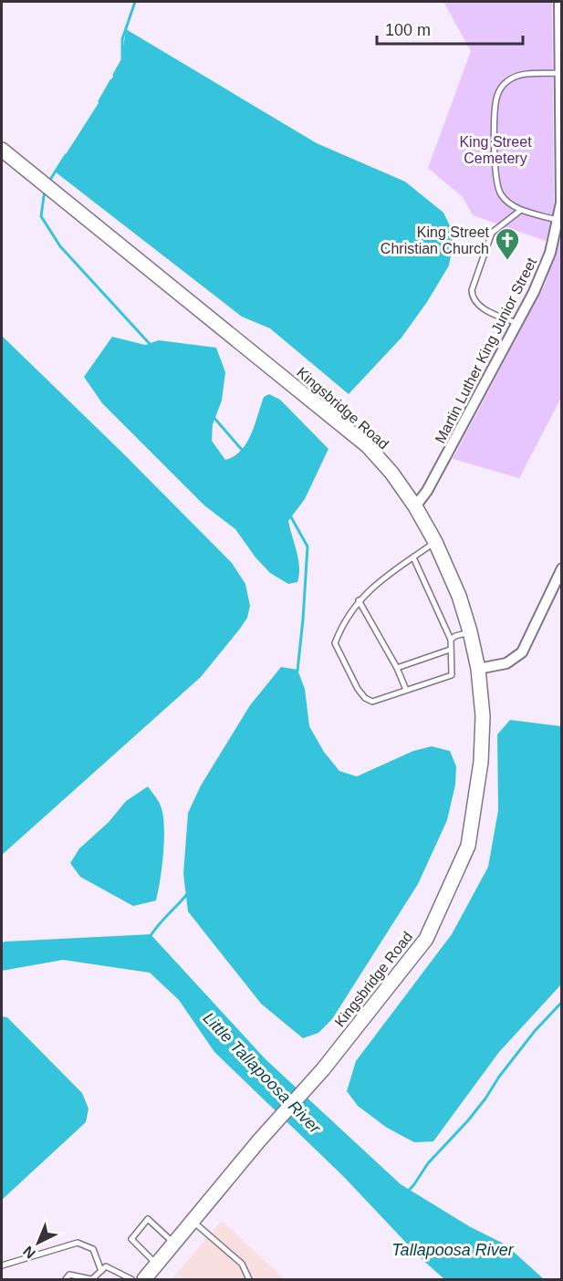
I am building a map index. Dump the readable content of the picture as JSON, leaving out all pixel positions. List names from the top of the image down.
{
  "streets": {
    "street": ["Martin Luther King Junior Street", "Kingsbridge Road"]
  },
  "crossings": [
    ["Martin Luther King Junior Street", "Kingsbridge Road"]
  ],
  "water": ["Little Tallapoosa River", "Tallapoosa River"],
  "parks": ["King Street Cemetery"],
  "places": {
    "church": ["King Street Christian Church"]
  },
  "scale_bar": "100 m",
  "north": "bottom left"
}
